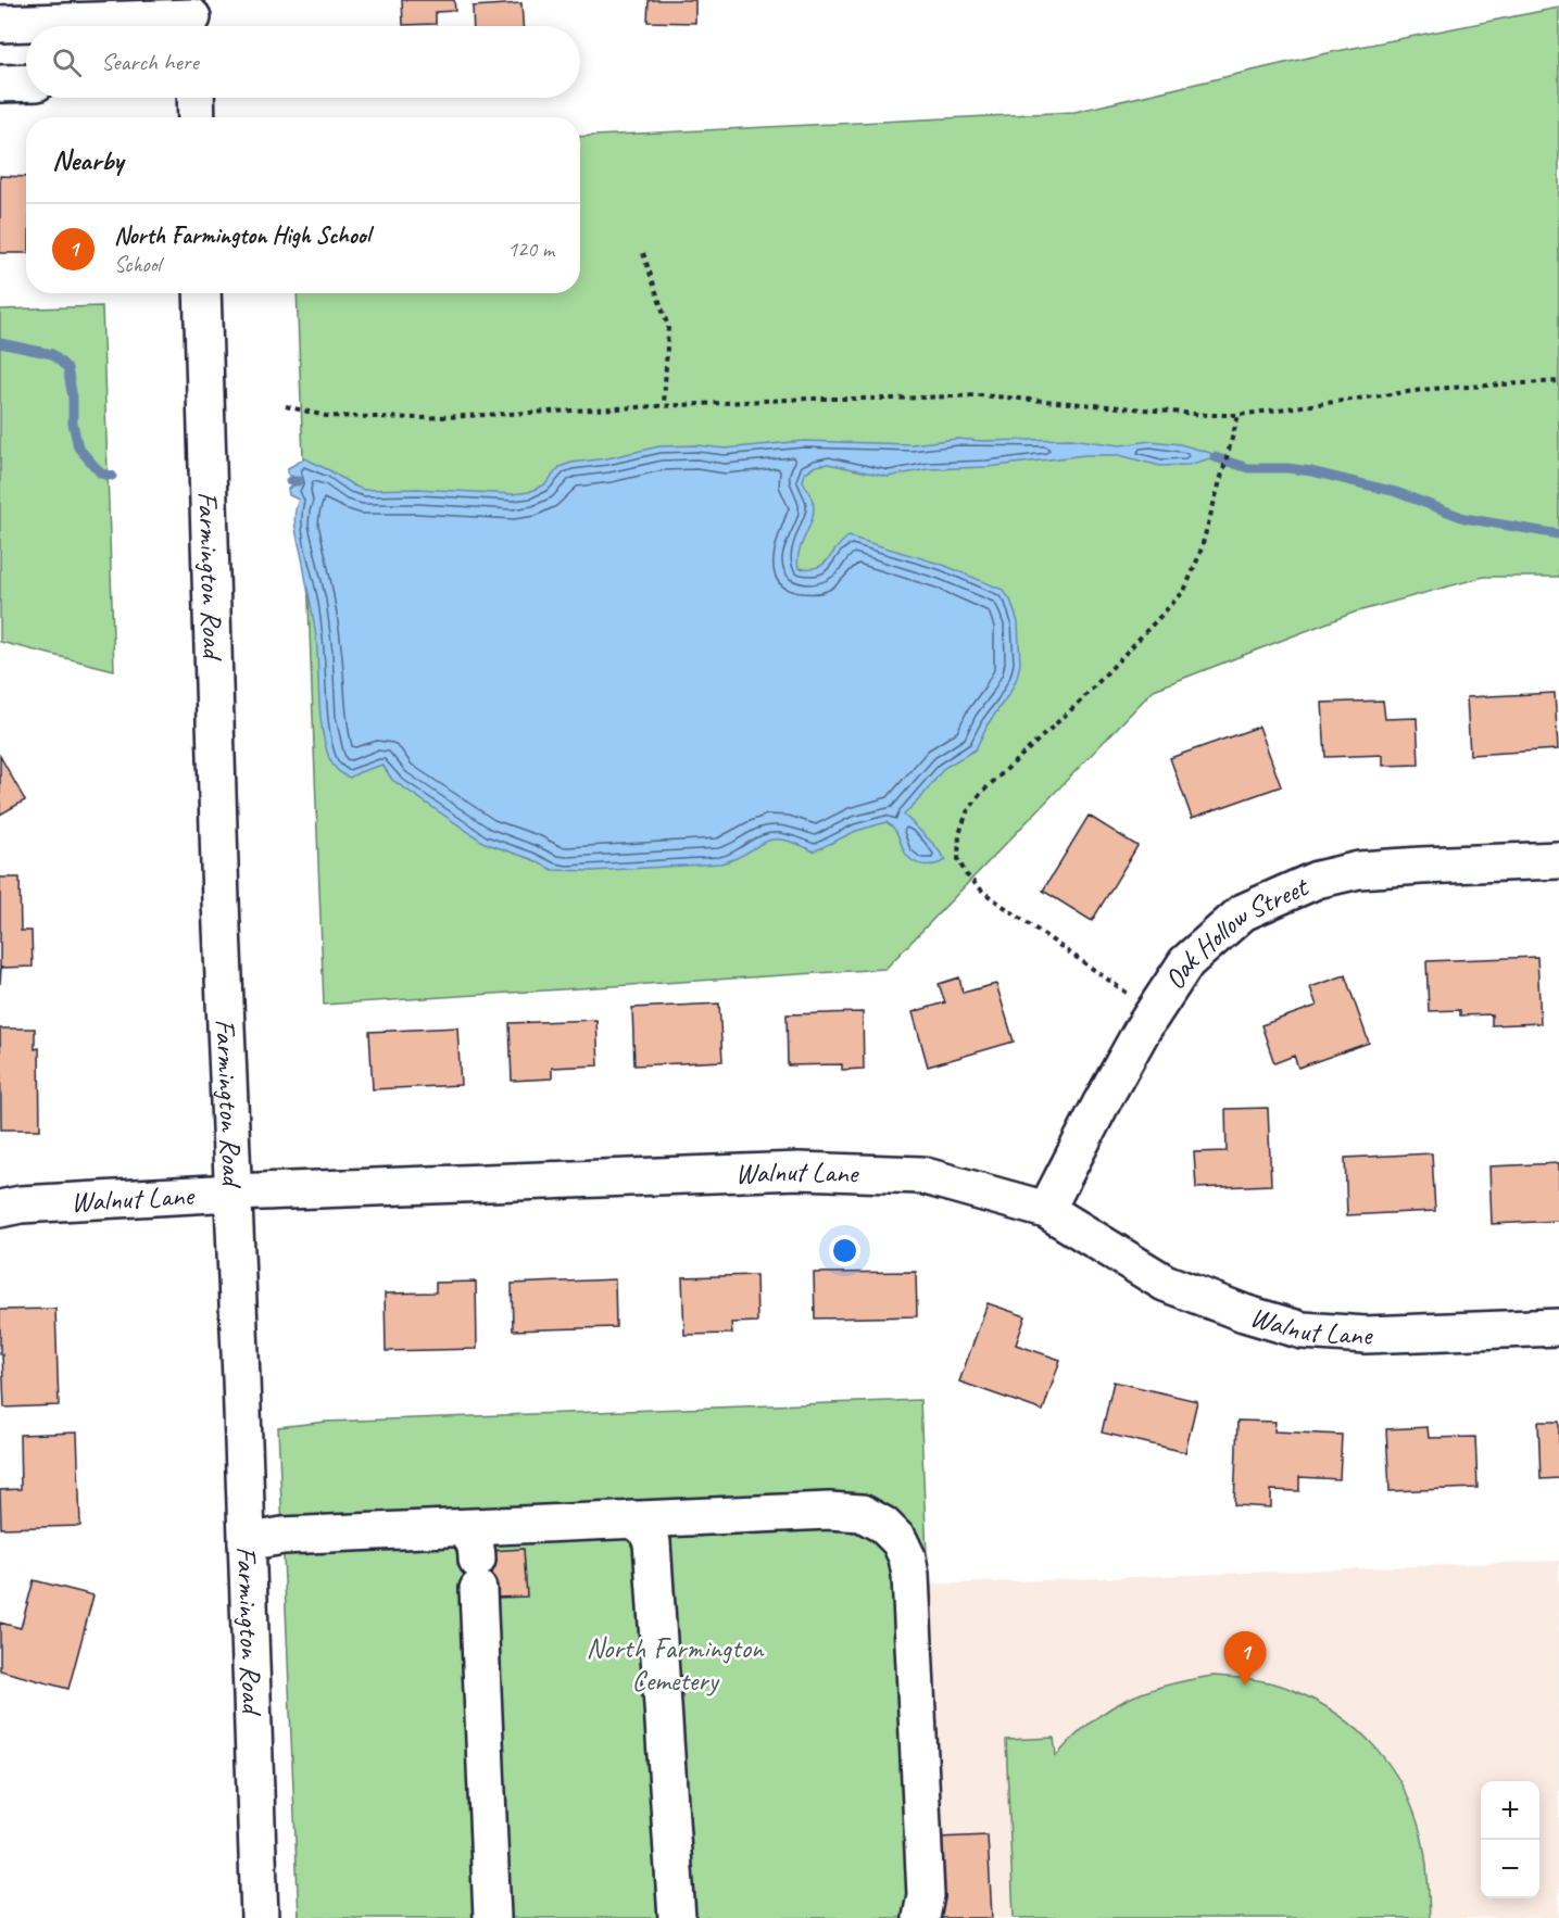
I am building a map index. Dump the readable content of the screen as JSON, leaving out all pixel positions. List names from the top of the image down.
{
  "streets": {
    "street": ["Farmington Road", "Oak Hollow Street", "Walnut Lane"]
  },
  "crossings": [
    ["Farmington Road", "Walnut Lane"],
    ["Oak Hollow Street", "Walnut Lane"]
  ],
  "parks": ["North Farmington Cemetery"],
  "page": {
    "search": "Search here",
    "heading": "Nearby",
    "list": [
      {
        "mark": "1",
        "name": "North Farmington High School",
        "note": "School",
        "value": "120 m"
      }
    ],
    "pins": "1",
    "map_buttons": ["+", "−"]
  }
}
